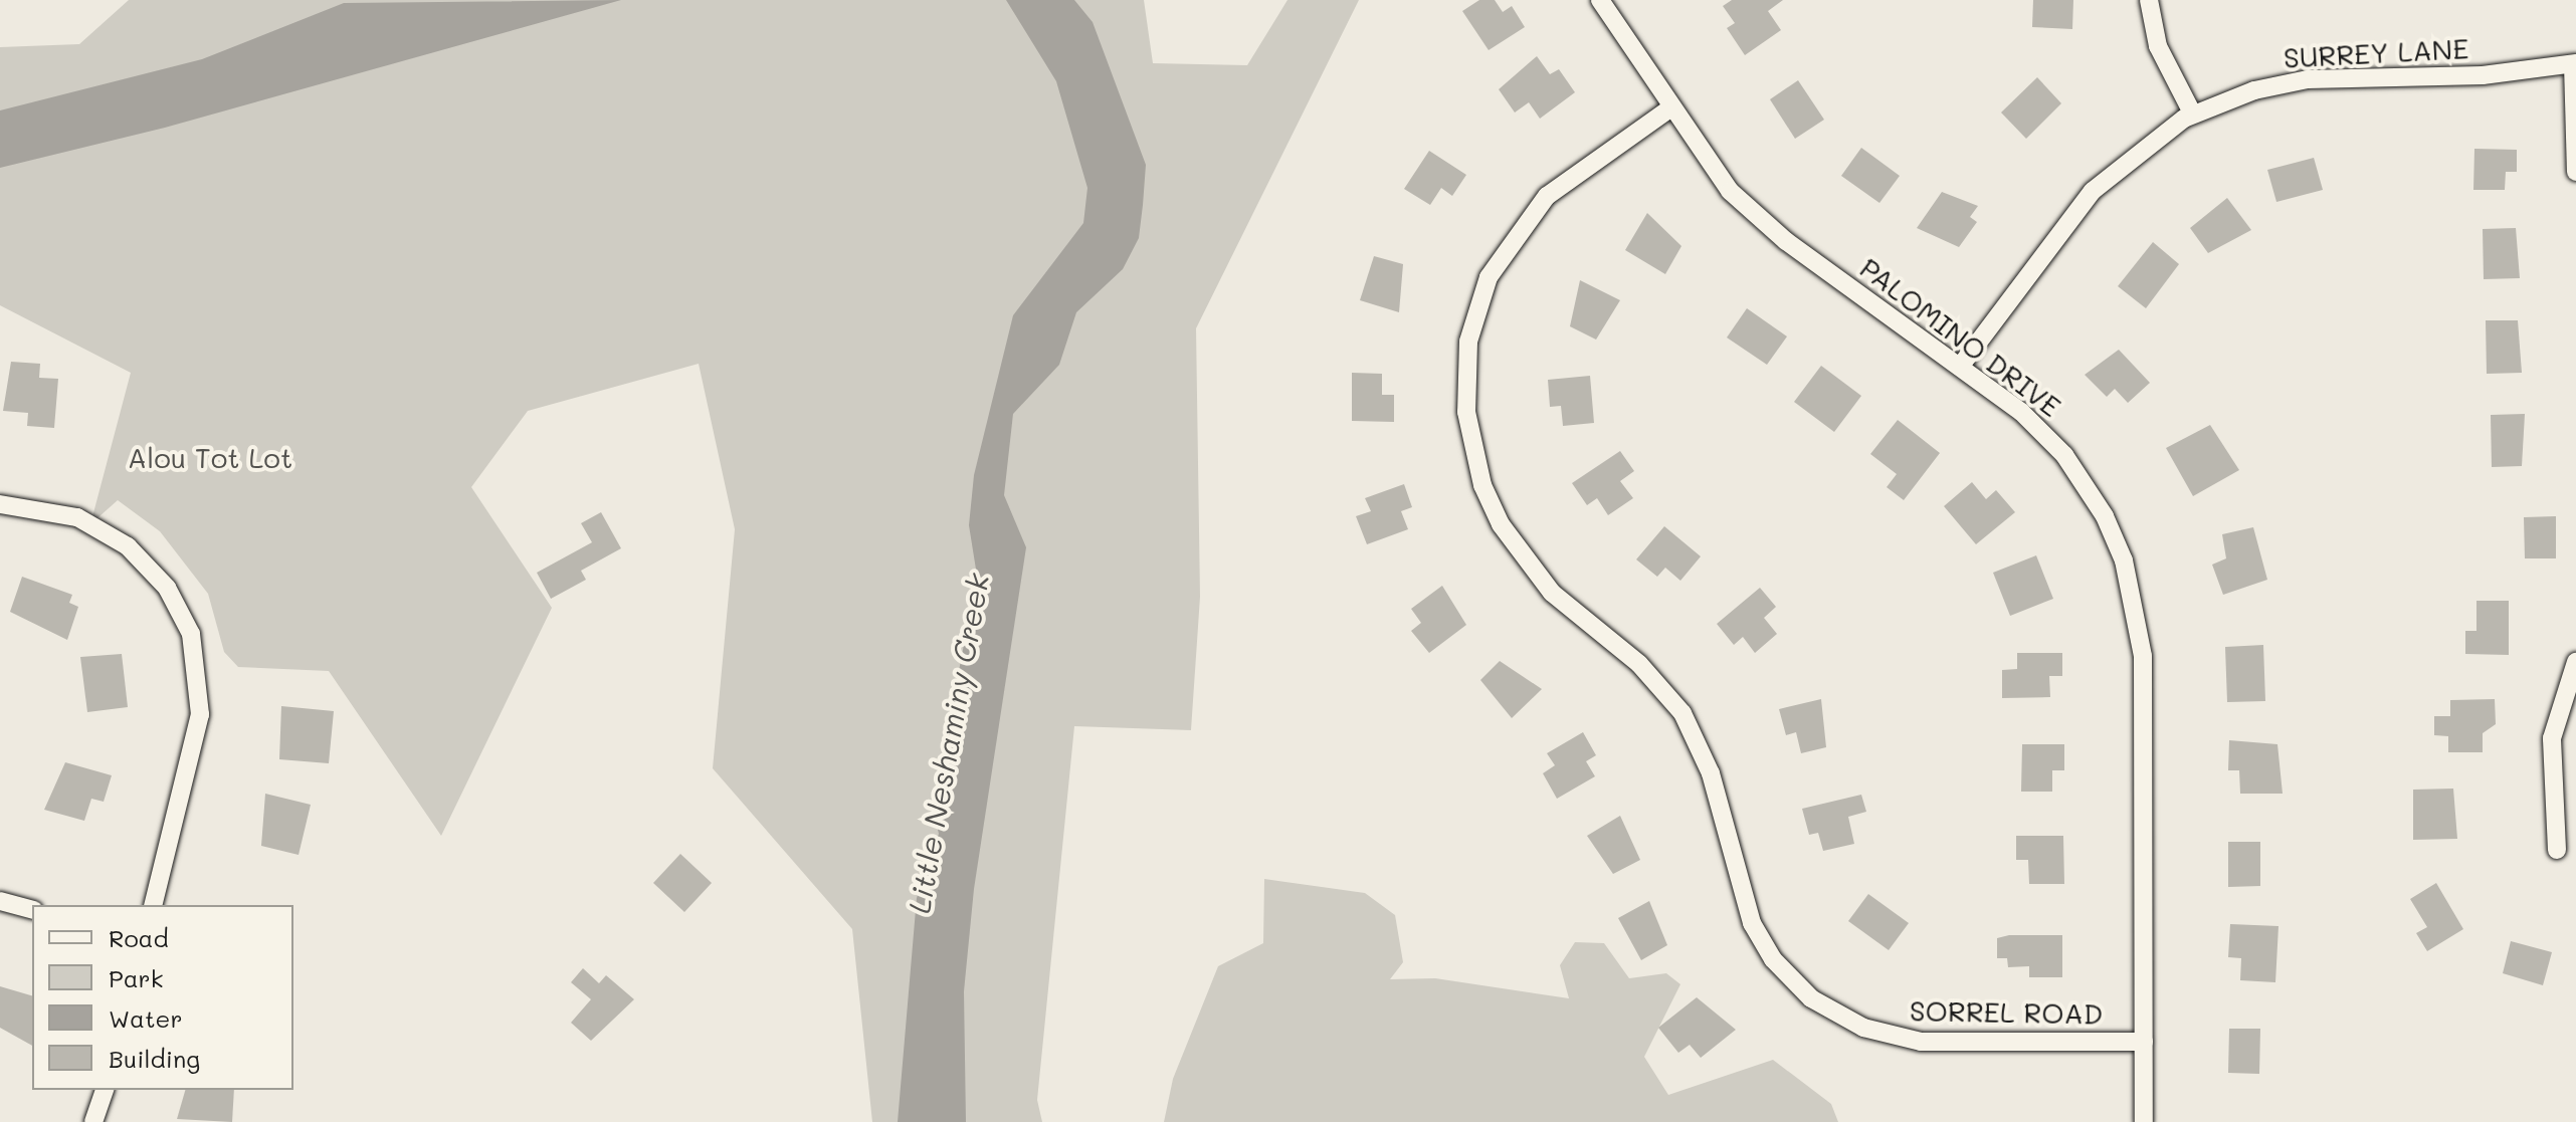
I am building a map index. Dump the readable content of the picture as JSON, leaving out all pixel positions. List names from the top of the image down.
{
  "streets": {
    "street": ["SURREY LANE", "PALOMINO DRIVE", "SORREL ROAD"]
  },
  "crossings": [
    ["SURREY LANE", "PALOMINO DRIVE"],
    ["PALOMINO DRIVE", "SORREL ROAD"]
  ],
  "water": ["Little Neshaminy Creek"],
  "parks": ["Alou Tot Lot"],
  "legend": [
    "Road",
    "Park",
    "Water",
    "Building"
  ]
}
